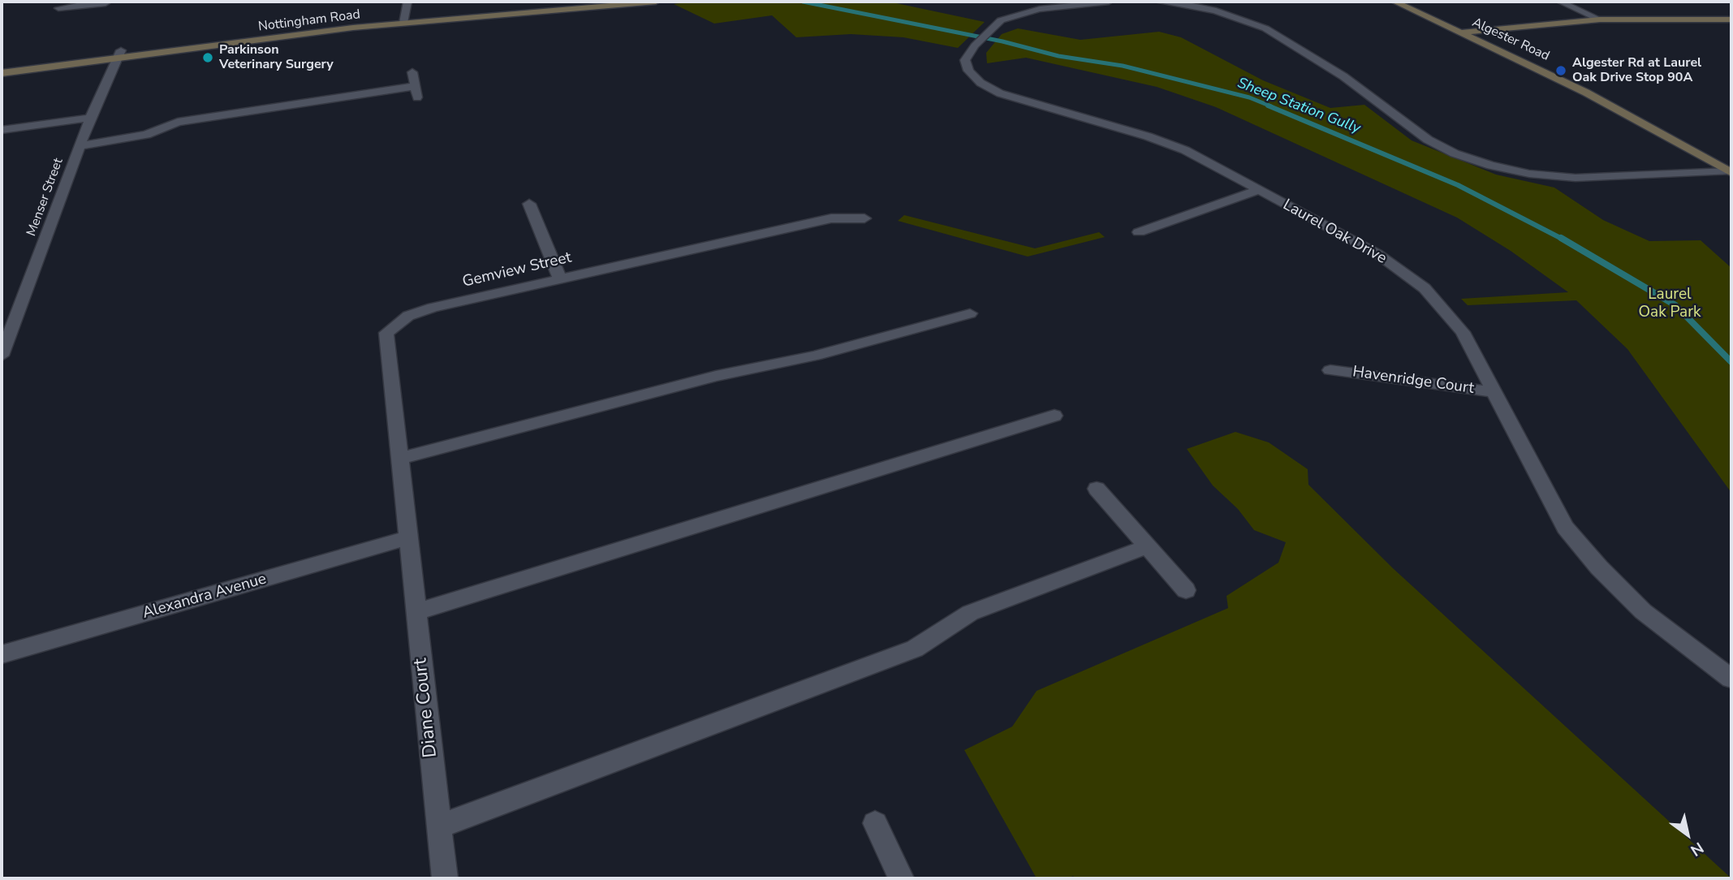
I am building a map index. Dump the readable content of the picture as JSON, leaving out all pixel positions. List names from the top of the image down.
{
  "streets": {
    "street": [
      "Nottingham Road",
      "Algester Road",
      "Menser Street",
      "Laurel Oak Drive",
      "Gemview Street",
      "Havenridge Court",
      "Alexandra Avenue",
      "Diane Court"
    ]
  },
  "crossings": [
    ["Nottingham Road", "Menser Street"],
    ["Laurel Oak Drive", "Havenridge Court"],
    ["Gemview Street", "Alexandra Avenue"],
    ["Gemview Street", "Diane Court"],
    ["Alexandra Avenue", "Diane Court"]
  ],
  "water": ["Sheep Station Gully"],
  "parks": ["Laurel Oak Park"],
  "places": ["Parkinson Veterinary Surgery", "Algester Rd at Laurel Oak Drive Stop 90A"],
  "north": "bottom right"
}
